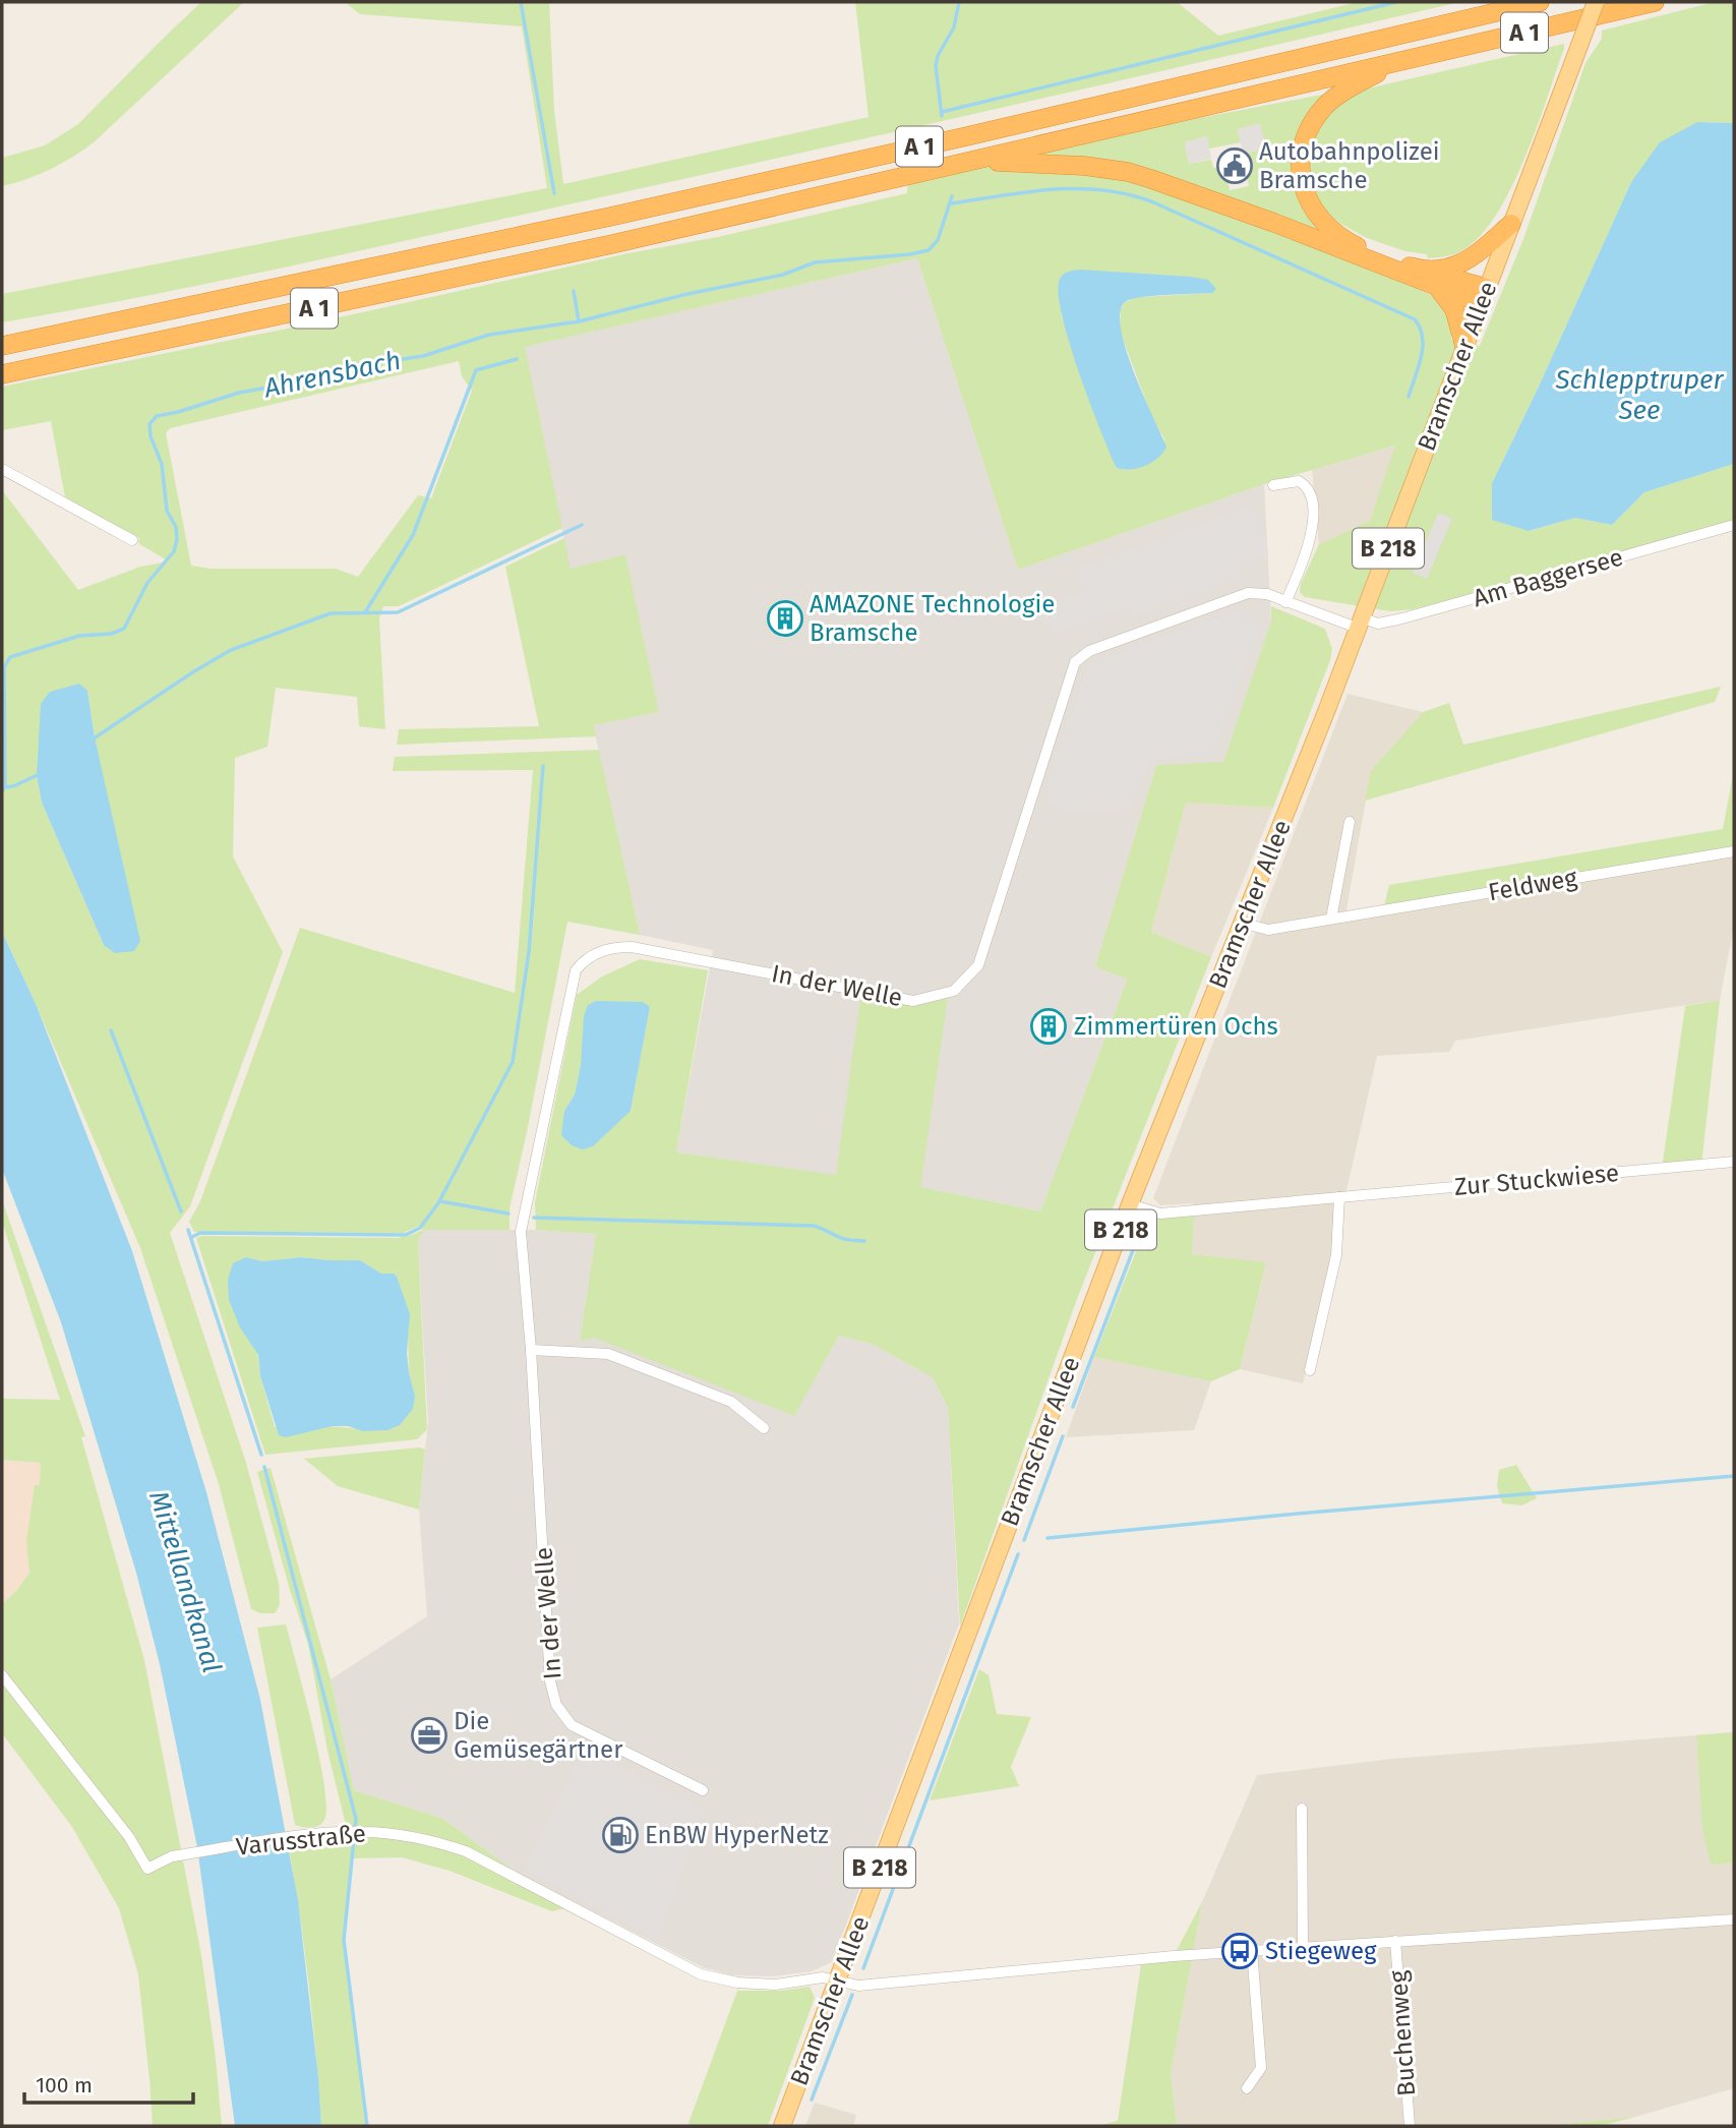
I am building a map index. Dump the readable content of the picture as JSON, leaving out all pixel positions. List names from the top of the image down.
{
  "streets": {
    "highway": ["A 1"],
    "main road": ["Bramscher Allee", "B 218"],
    "street": [
      "Am Baggersee",
      "Feldweg",
      "In der Welle",
      "Zur Stuckwiese",
      "Varusstraße",
      "Buchenweg"
    ]
  },
  "crossings": [
    ["Bramscher Allee", "Am Baggersee"],
    ["Bramscher Allee", "Feldweg"],
    ["Bramscher Allee", "In der Welle"],
    ["Bramscher Allee", "Zur Stuckwiese"],
    ["Bramscher Allee", "Varusstraße"],
    ["Am Baggersee", "In der Welle"]
  ],
  "water": ["Ahrensbach", "Schlepptruper See", "Mittellandkanal"],
  "places": {
    "public building": ["Autobahnpolizei Bramsche"],
    "building": ["AMAZONE Technologie Bramsche", "Zimmertüren Ochs"],
    "office": ["Die Gemüsegärtner"],
    "fuel station": ["EnBW HyperNetz"],
    "bus stop": ["Stiegeweg"]
  },
  "scale_bar": "100 m"
}
